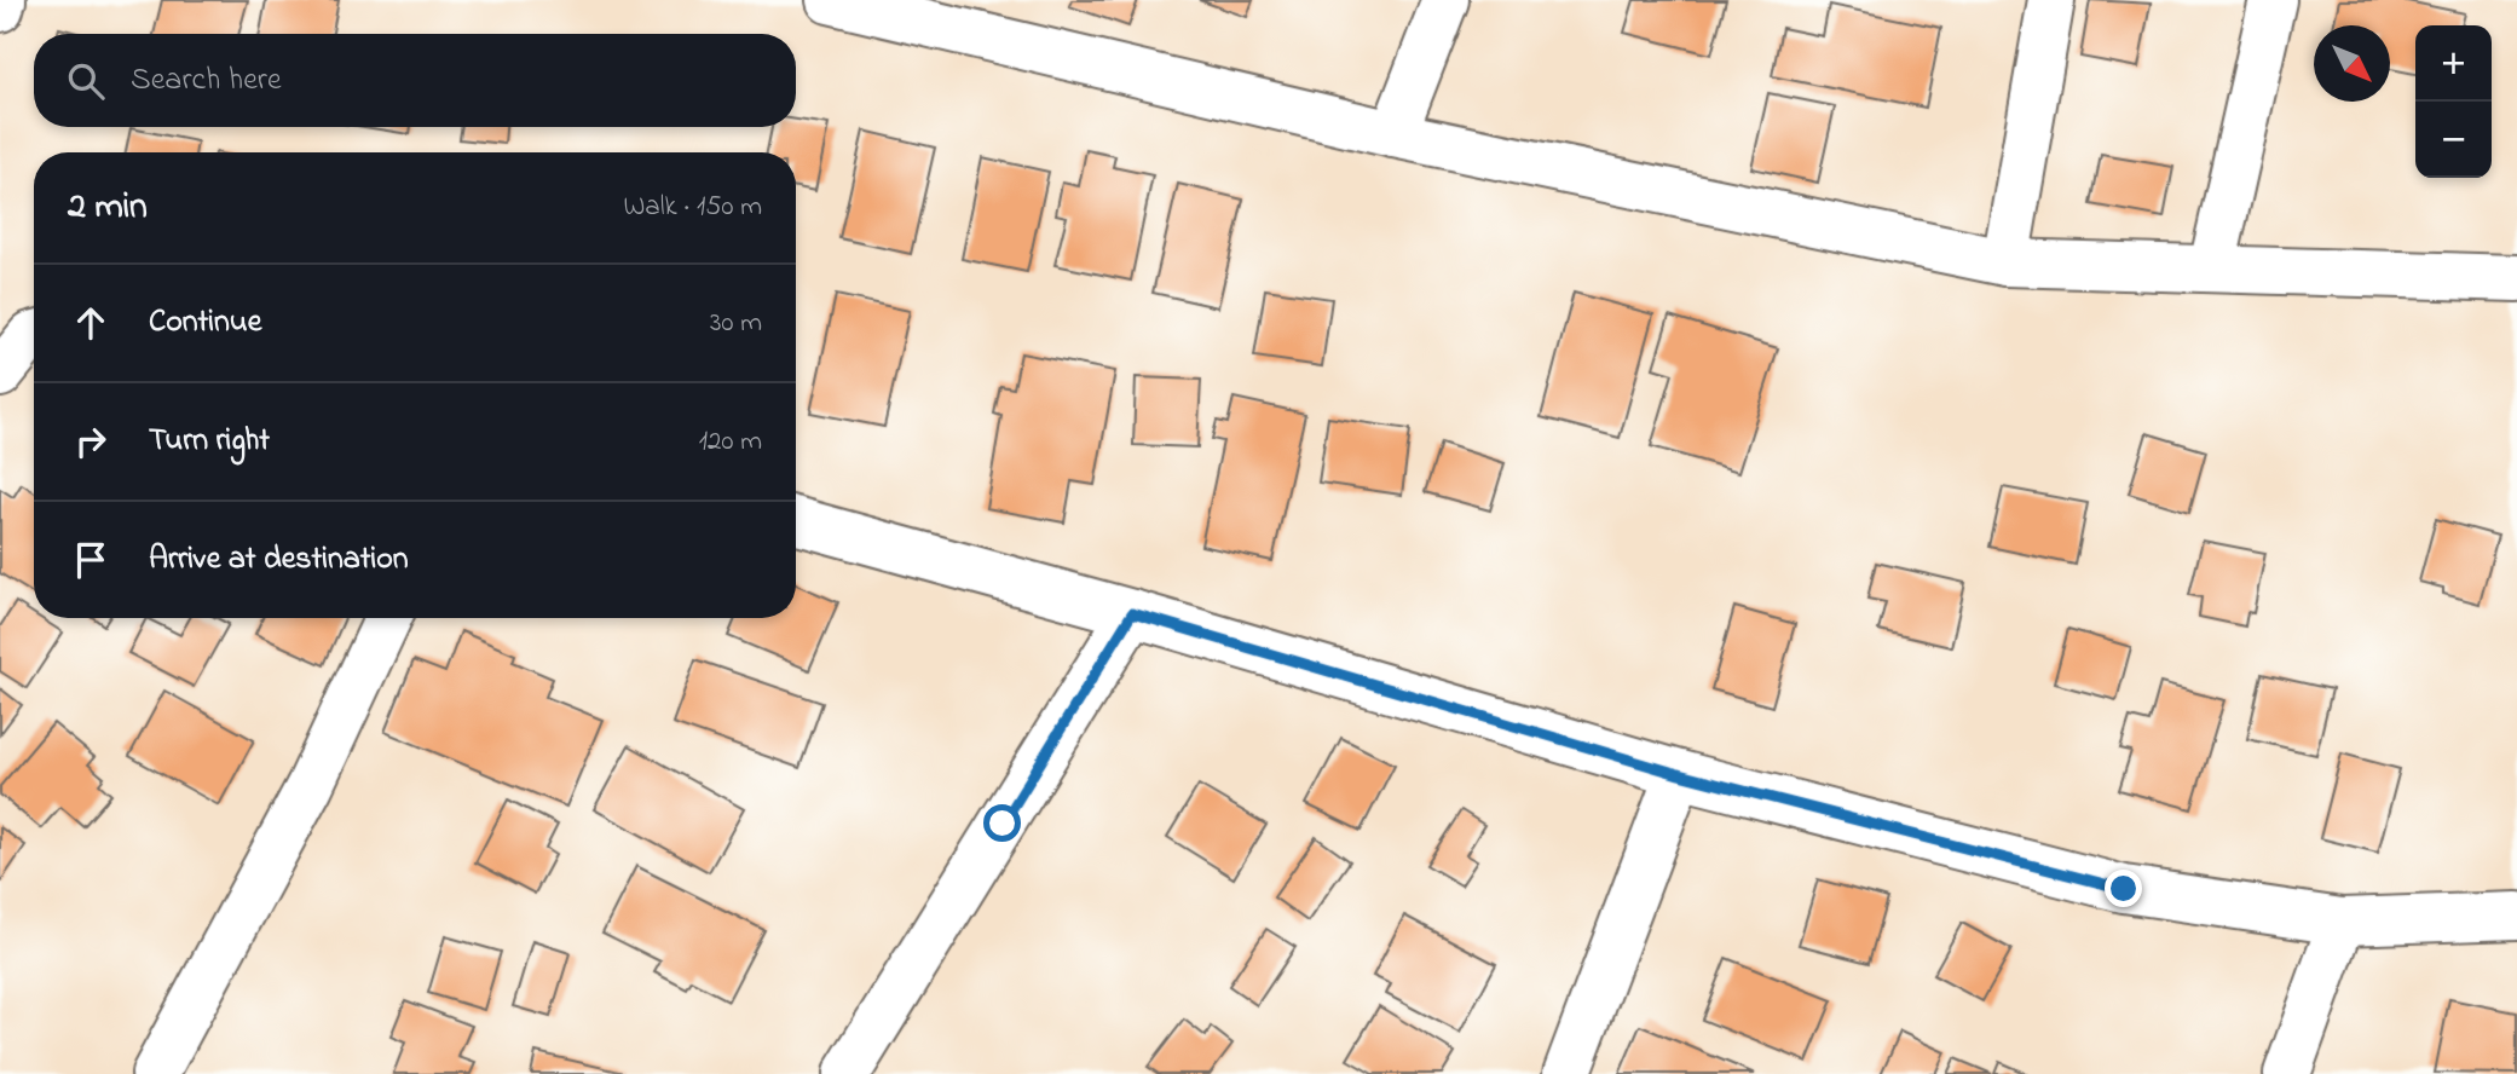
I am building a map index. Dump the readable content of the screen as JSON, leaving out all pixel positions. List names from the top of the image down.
{
  "north": "bottom right",
  "page": {
    "map_buttons": ["+", "−"],
    "search": "Search here",
    "heading": ["2 min", "Walk · 150 m"],
    "list": [
      ["Continue", "30 m"],
      ["Turn right", "120 m"],
      "Arrive at destination"
    ]
  }
}
